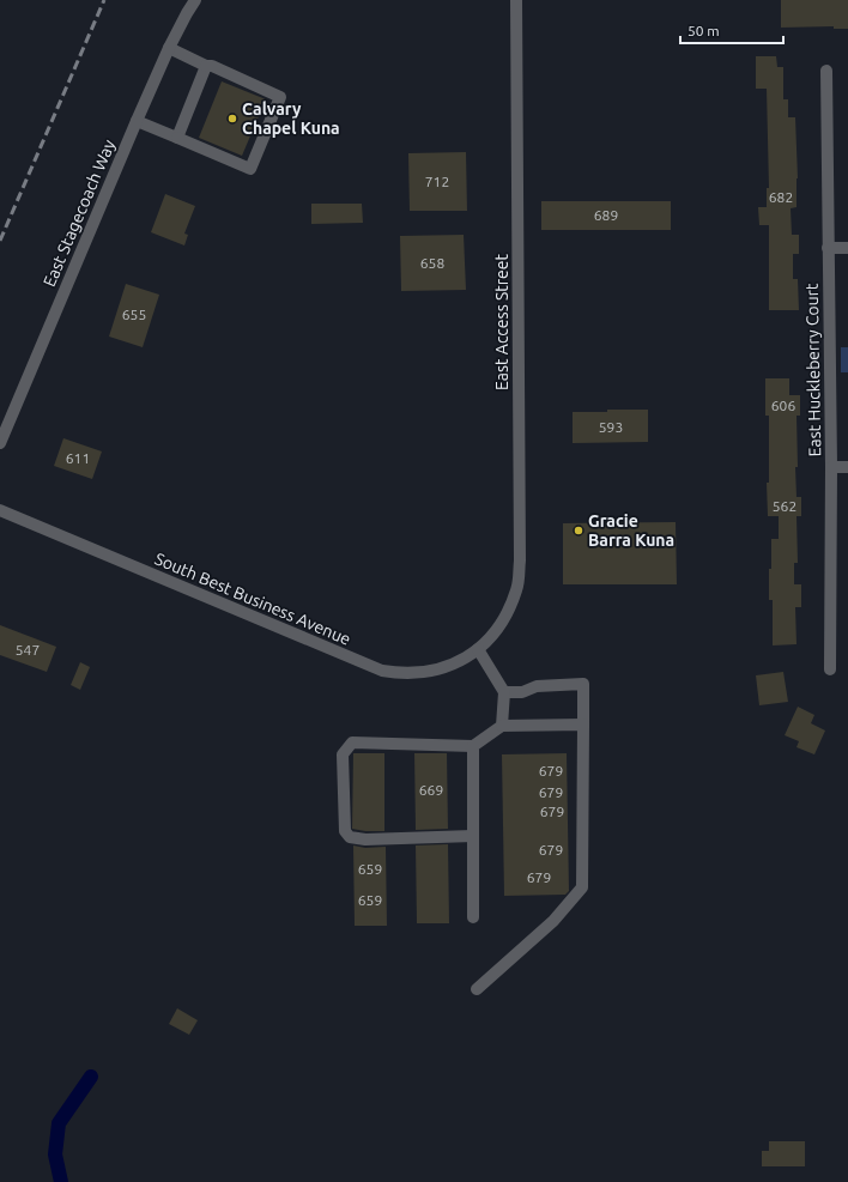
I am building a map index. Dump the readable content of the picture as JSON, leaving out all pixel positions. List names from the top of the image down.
{
  "streets": {
    "street": [
      "East Stagecoach Way",
      "East Access Street",
      "East Huckleberry Court",
      "South Best Business Avenue"
    ]
  },
  "crossings": [
    ["East Access Street", "South Best Business Avenue"]
  ],
  "places": ["Calvary Chapel Kuna", "Gracie Barra Kuna"],
  "house_numbers": [
    "712",
    "682",
    "689",
    "658",
    "655",
    "606",
    "593",
    "611",
    "562",
    "547",
    "679",
    "669",
    "679",
    "679",
    "679",
    "659",
    "679",
    "659"
  ],
  "scale_bar": "50 m"
}
